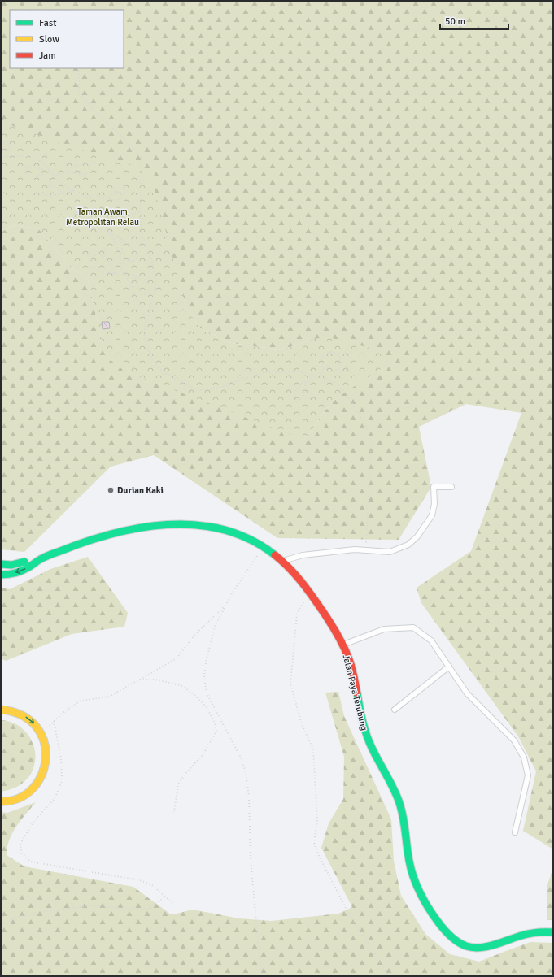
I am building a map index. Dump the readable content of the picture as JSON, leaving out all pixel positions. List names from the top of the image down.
{
  "streets": {
    "main road": ["Jalan Paya Terubung"]
  },
  "parks": ["Taman Awam Metropolitan Relau"],
  "places": ["Durian Kaki"],
  "legend": ["Fast", "Slow", "Jam"],
  "scale_bar": "50 m"
}
